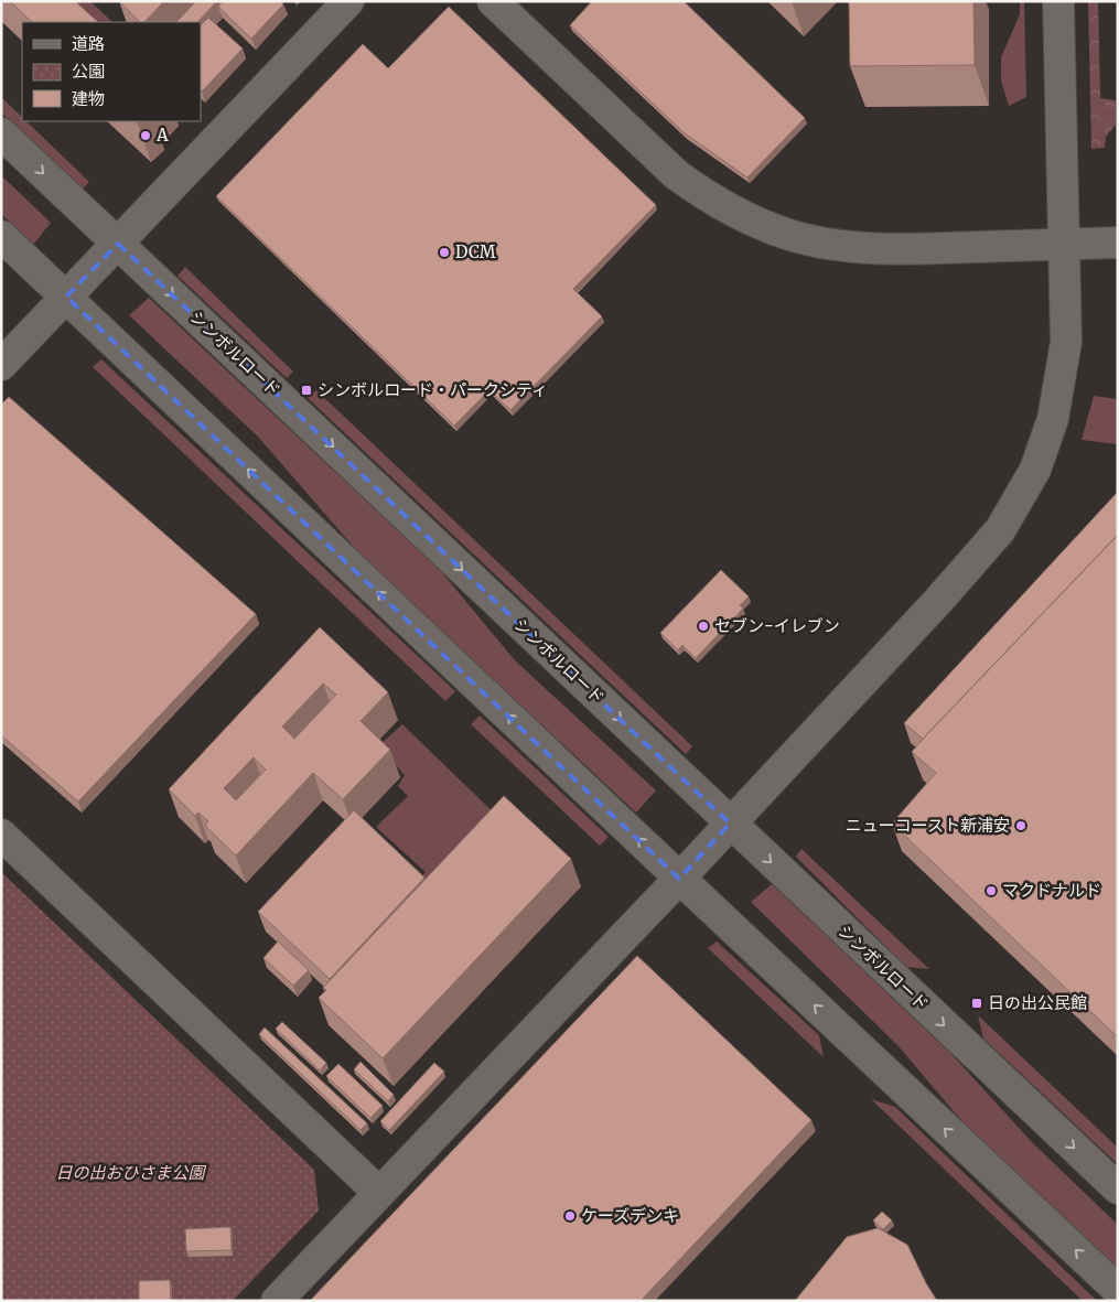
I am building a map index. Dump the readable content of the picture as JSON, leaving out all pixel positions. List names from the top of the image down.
{
  "streets": {
    "street": ["シンボルロード"]
  },
  "parks": ["日の出おひさま公園"],
  "places": {
    "other": [
      "A",
      "DCM",
      "セブン-イレブン",
      "ニューコースト新浦安",
      "マクドナルド",
      "ケーズデンキ"
    ],
    "transit": ["シンボルロード・パークシティ", "日の出公民館"]
  },
  "legend": ["道路", "公園", "建物"]
}
